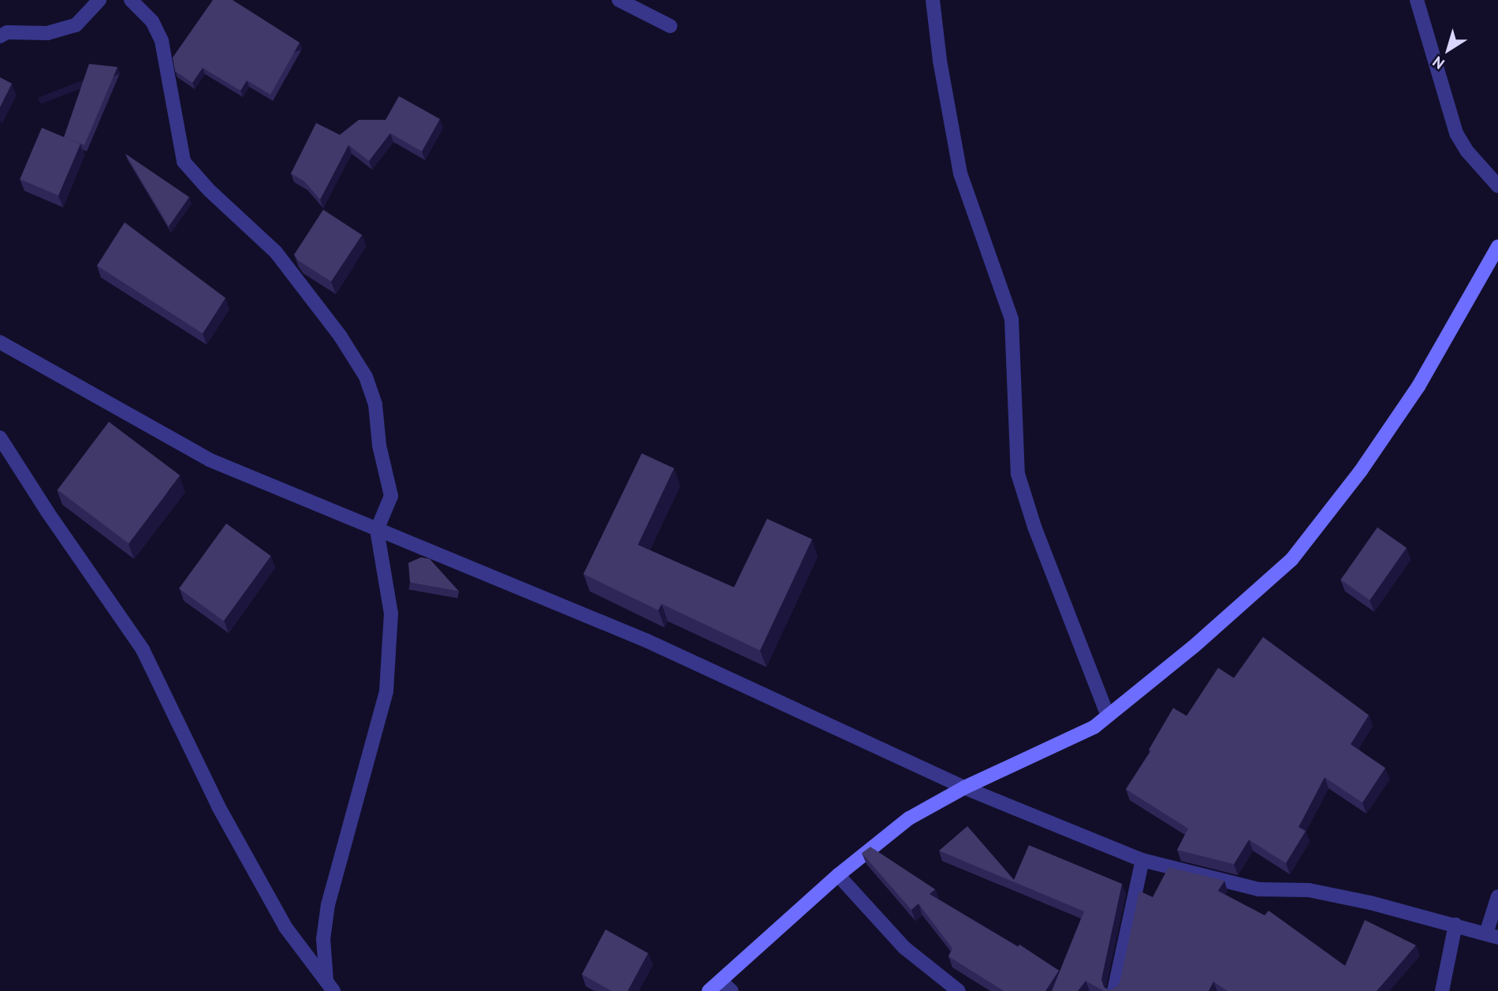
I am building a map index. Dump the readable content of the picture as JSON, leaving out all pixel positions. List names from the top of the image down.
{
  "north": "bottom left"
}
